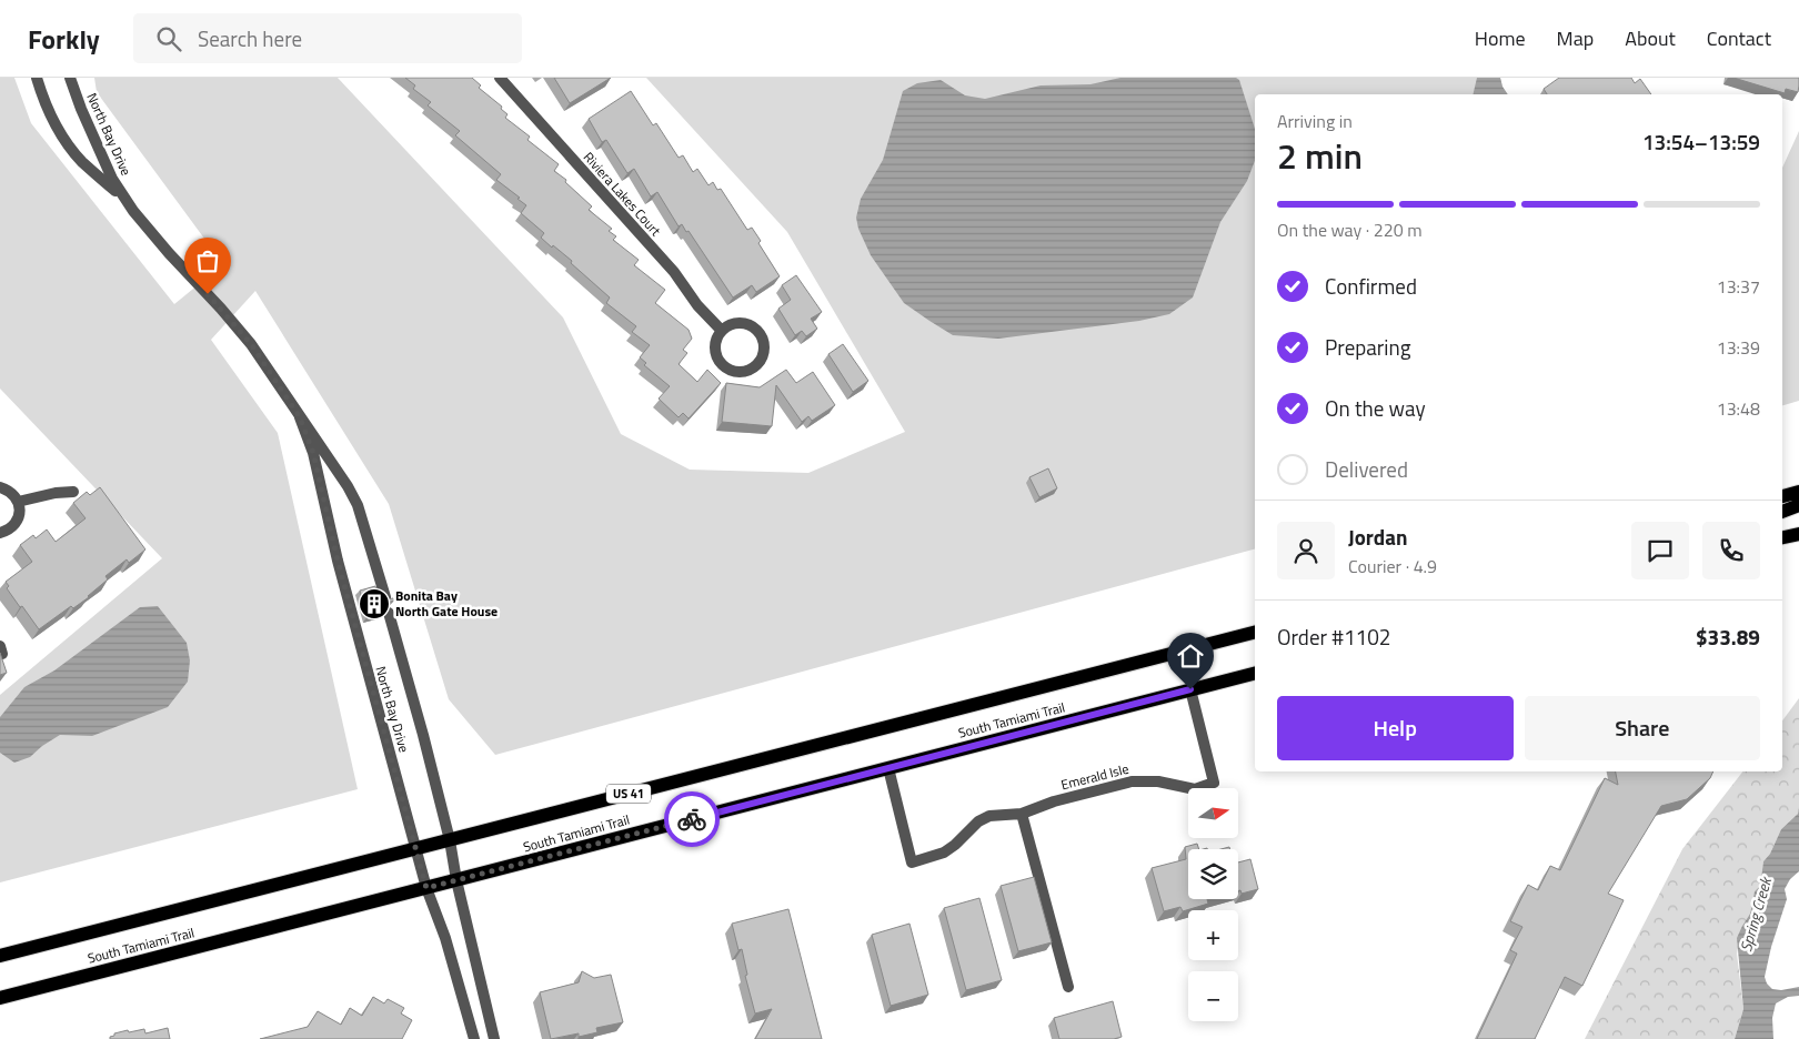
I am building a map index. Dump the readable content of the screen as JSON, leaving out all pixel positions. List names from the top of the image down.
{
  "streets": {
    "main road": ["South Tamiami Trail", "US 41"],
    "street": ["North Bay Drive", "Riviera Lakes Court", "Emerald Isle"]
  },
  "crossings": [
    ["North Bay Drive", "South Tamiami Trail"],
    ["South Tamiami Trail", "Emerald Isle"]
  ],
  "water": ["Spring Creek"],
  "places": {
    "building": ["Bonita Bay North Gate House"]
  },
  "north": "right",
  "page": {
    "header": "Forkly",
    "search": "Search here",
    "nav": [
      "Home",
      "Map",
      "About",
      "Contact"
    ],
    "heading": ["2 min", "Arriving in", "13:54–13:59"],
    "panel": [
      "Jordan",
      "Courier · 4.9",
      "Order #1102",
      "$33.89"
    ],
    "bar": "On the way · 220 m",
    "list": [
      ["Confirmed", "13:37"],
      ["Preparing", "13:39"],
      ["On the way", "13:48"],
      "Delivered"
    ],
    "buttons": ["Help", "Share"],
    "map_buttons": ["+", "−"]
  }
}
